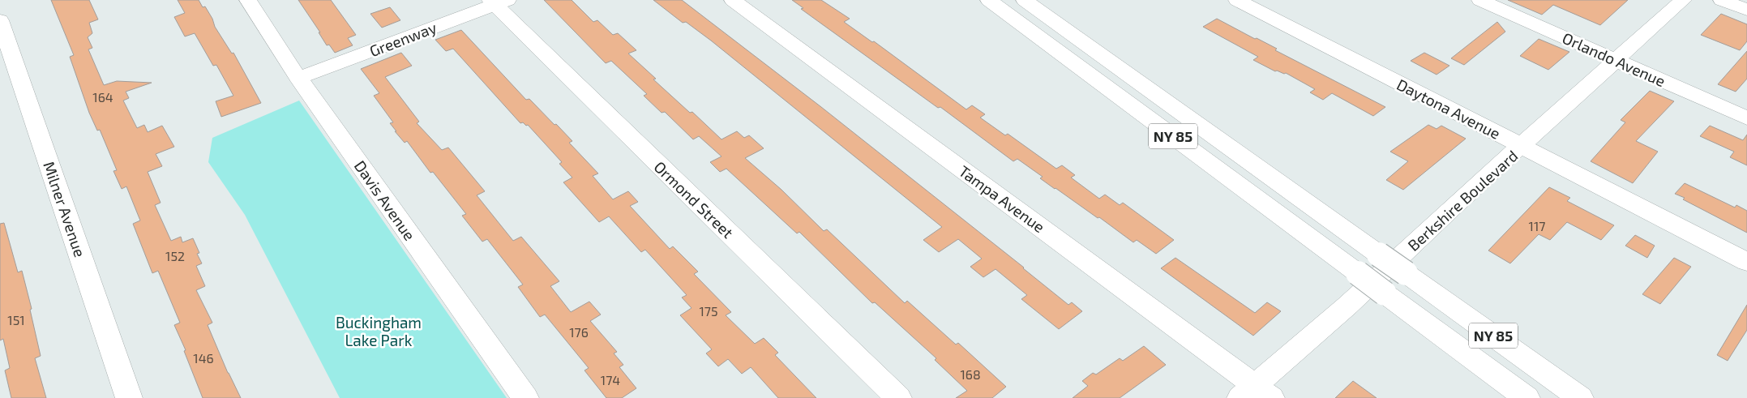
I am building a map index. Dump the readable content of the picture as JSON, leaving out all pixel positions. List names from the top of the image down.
{
  "streets": {
    "main road": [
      "Greenway",
      "Orlando Avenue",
      "Daytona Avenue",
      "NY 85",
      "Tampa Avenue",
      "Ormond Street",
      "Davis Avenue",
      "Berkshire Boulevard",
      "Milner Avenue"
    ]
  },
  "crossings": [
    ["Greenway", "Ormond Street"],
    ["Greenway", "Davis Avenue"],
    ["Orlando Avenue", "Berkshire Boulevard"],
    ["Daytona Avenue", "Berkshire Boulevard"],
    ["Tampa Avenue", "Berkshire Boulevard"]
  ],
  "parks": ["Buckingham Lake Park"],
  "house_numbers": [
    "164",
    "117",
    "152",
    "175",
    "151",
    "176",
    "146",
    "168",
    "174"
  ]
}
